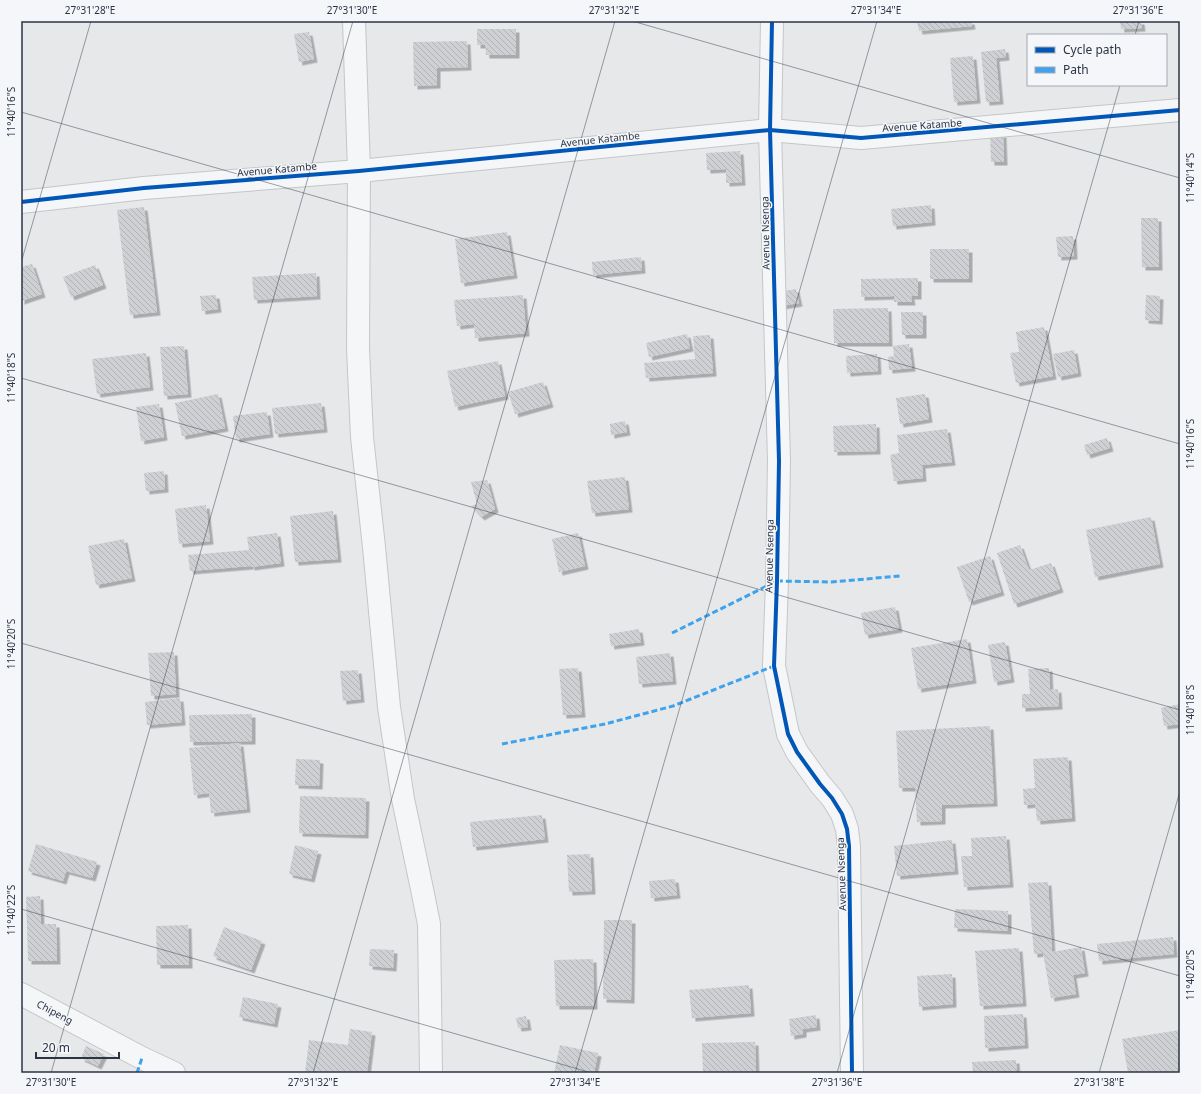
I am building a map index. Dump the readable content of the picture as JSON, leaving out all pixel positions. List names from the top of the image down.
{
  "streets": {
    "street": ["Avenue Katambe", "Avenue Nsenga", "Chipeng"]
  },
  "crossings": [
    ["Avenue Katambe", "Avenue Nsenga"]
  ],
  "legend": ["Cycle path", "Path"],
  "scale_bar": "20 m",
  "coordinates": [
    "27°31'28\"E",
    "27°31'30\"E",
    "27°31'32\"E",
    "27°31'34\"E",
    "27°31'36\"E",
    "11°40'16\"S",
    "11°40'14\"S",
    "11°40'18\"S",
    "11°40'20\"S",
    "11°40'22\"S",
    "27°31'38\"E"
  ]
}
